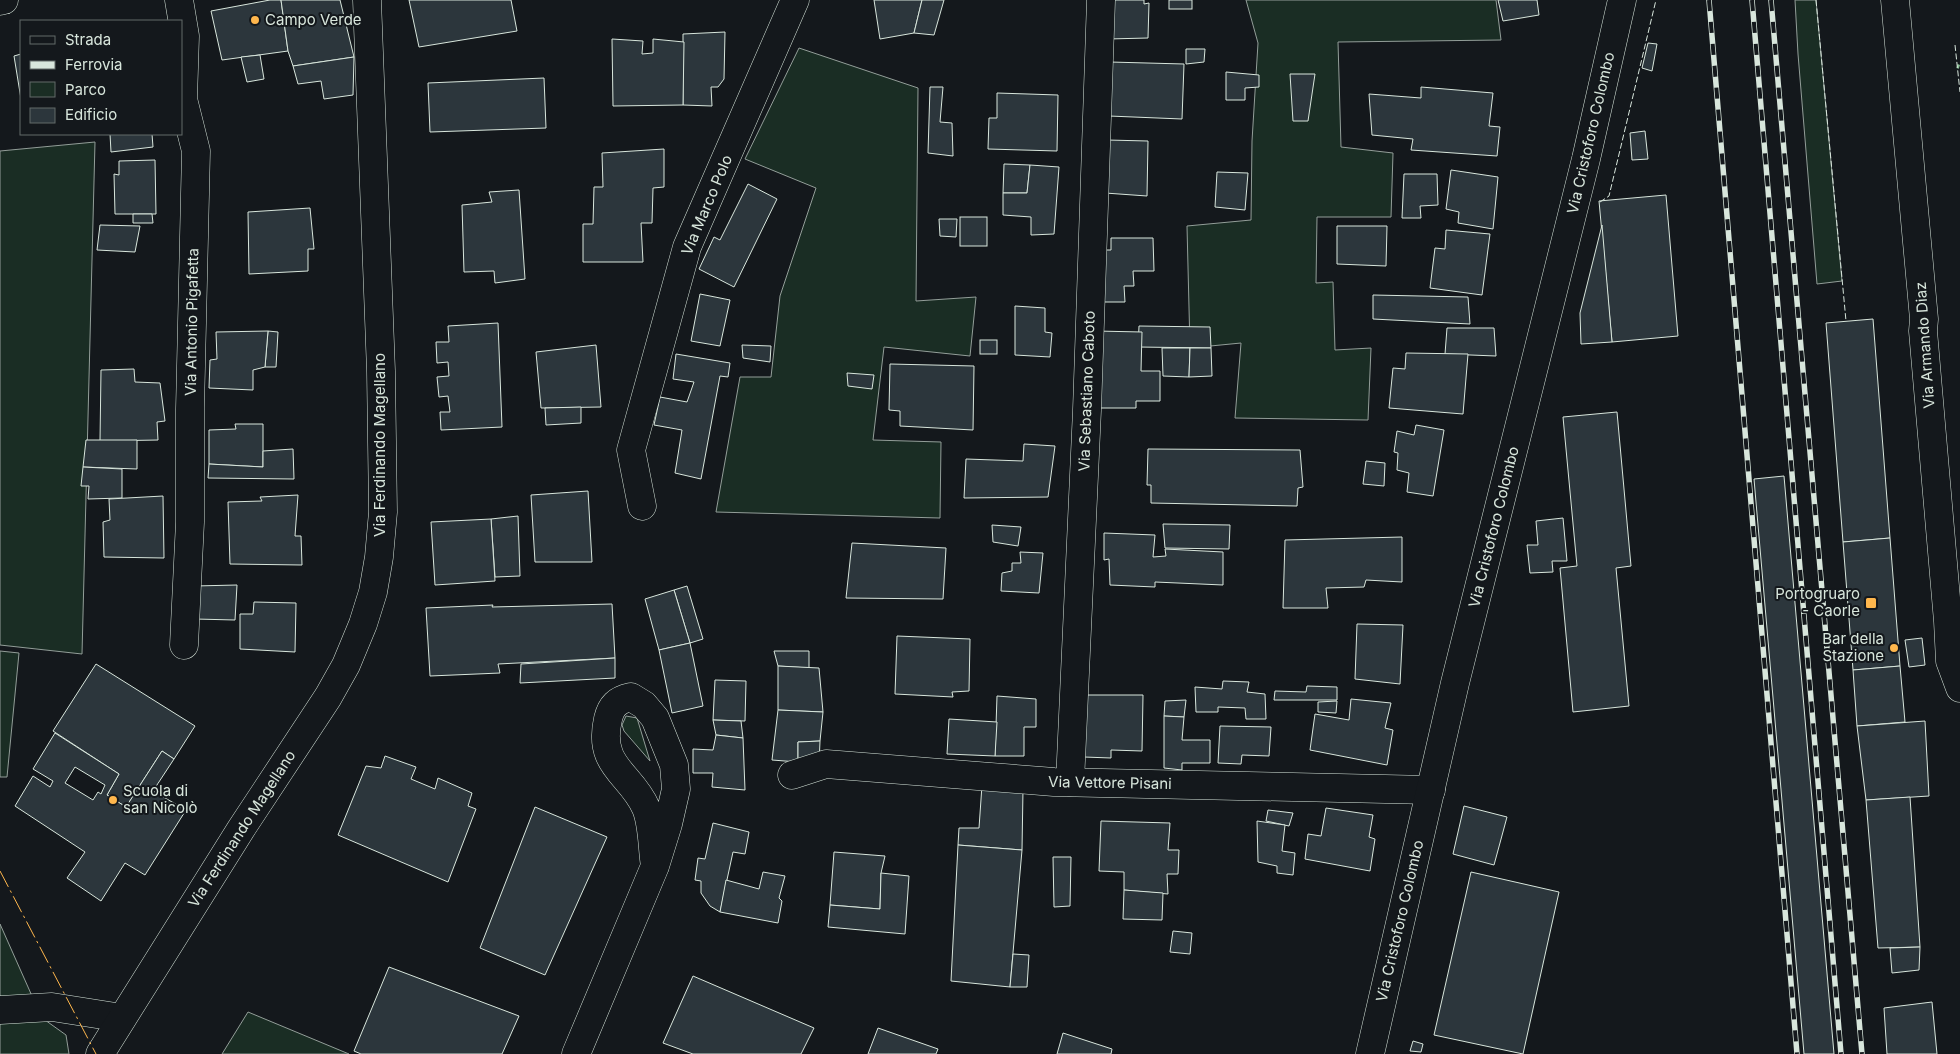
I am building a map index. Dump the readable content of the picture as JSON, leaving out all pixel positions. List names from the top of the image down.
{
  "streets": {
    "street": [
      "Via Cristoforo Colombo",
      "Via Marco Polo",
      "Via Antonio Pigafetta",
      "Via Armando Diaz",
      "Via Sebastiano Caboto",
      "Via Ferdinando Magellano",
      "Via Vettore Pisani"
    ]
  },
  "crossings": [
    ["Via Cristoforo Colombo", "Via Vettore Pisani"],
    ["Via Sebastiano Caboto", "Via Vettore Pisani"]
  ],
  "places": {
    "other": ["Campo Verde", "Bar della Stazione", "Scuola di san Nicolò"],
    "transit": ["Portogruaro - Caorle"]
  },
  "legend": [
    "Strada",
    "Ferrovia",
    "Parco",
    "Edificio"
  ]
}
